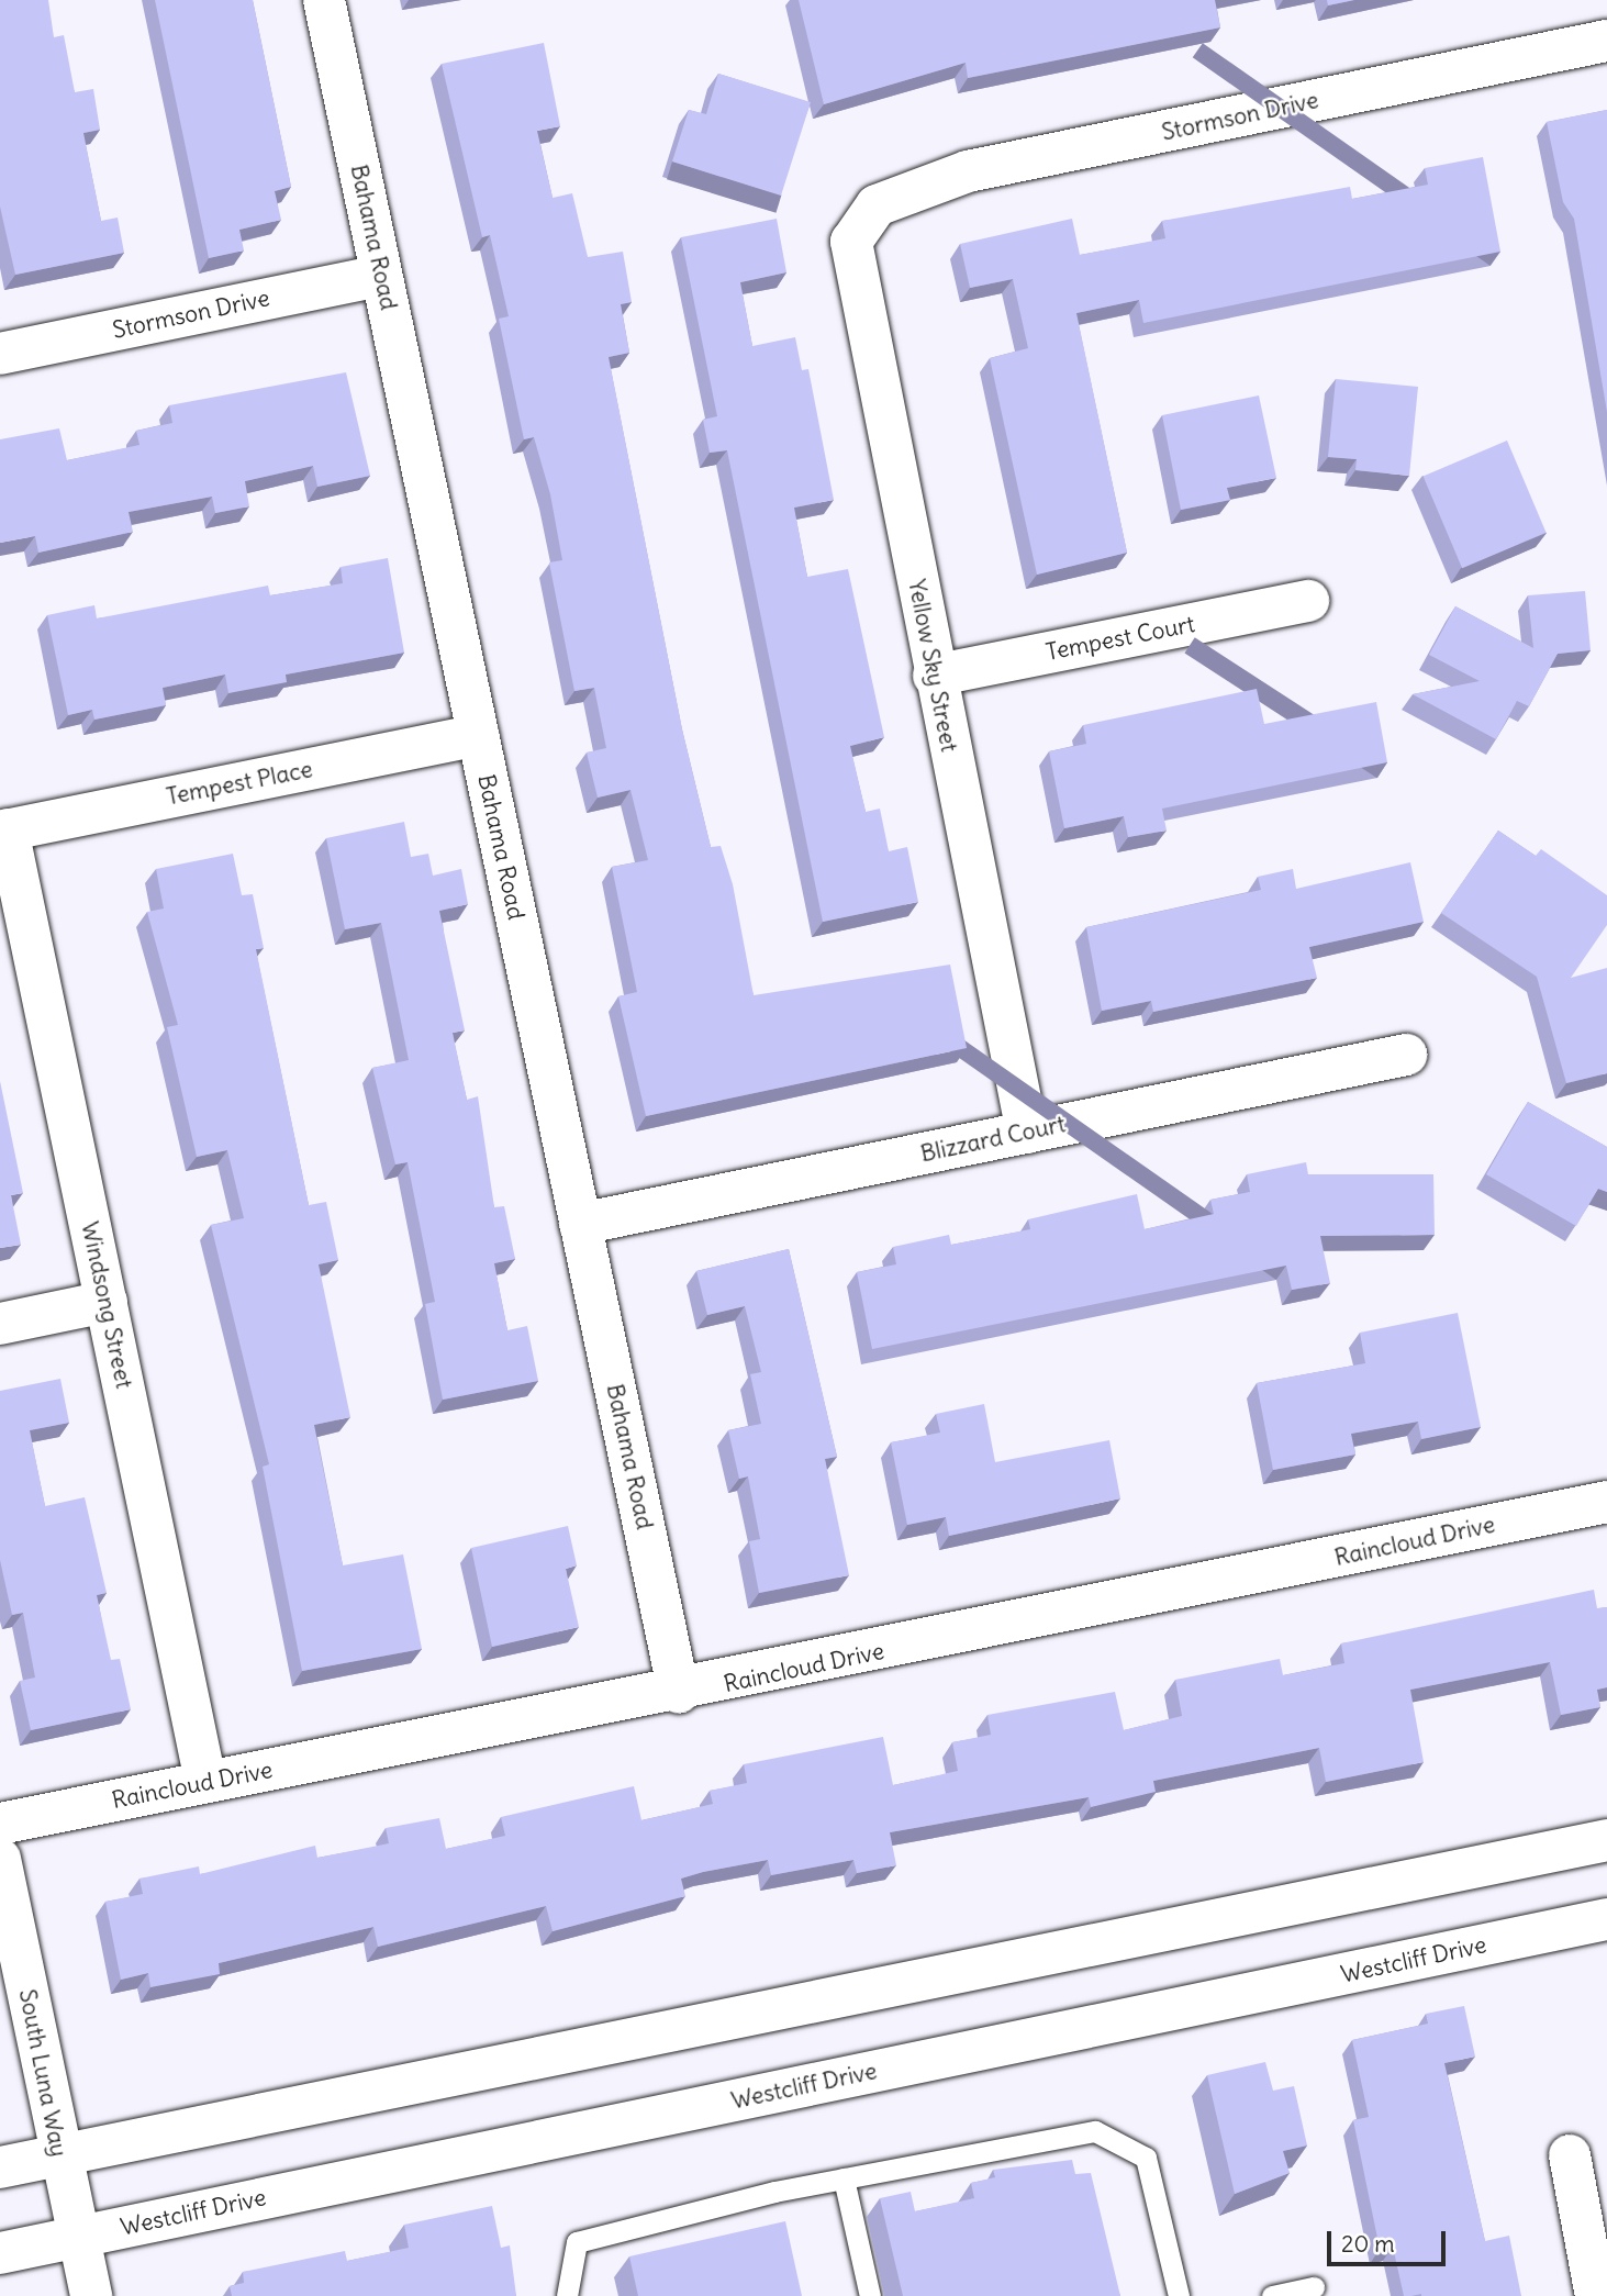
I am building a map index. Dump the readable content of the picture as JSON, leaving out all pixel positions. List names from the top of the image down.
{
  "streets": {
    "street": [
      "Stormson Drive",
      "Bahama Road",
      "Tempest Court",
      "Yellow Sky Street",
      "Tempest Place",
      "Blizzard Court",
      "Windsong Street",
      "Raincloud Drive",
      "Westcliff Drive",
      "South Luna Way"
    ]
  },
  "crossings": [
    ["Stormson Drive", "Bahama Road"],
    ["Stormson Drive", "Yellow Sky Street"],
    ["Bahama Road", "Tempest Place"],
    ["Bahama Road", "Blizzard Court"],
    ["Bahama Road", "Raincloud Drive"],
    ["Tempest Court", "Yellow Sky Street"],
    ["Yellow Sky Street", "Blizzard Court"],
    ["Tempest Place", "Windsong Street"],
    ["Windsong Street", "Raincloud Drive"],
    ["Westcliff Drive", "South Luna Way"]
  ],
  "scale_bar": "20 m"
}
